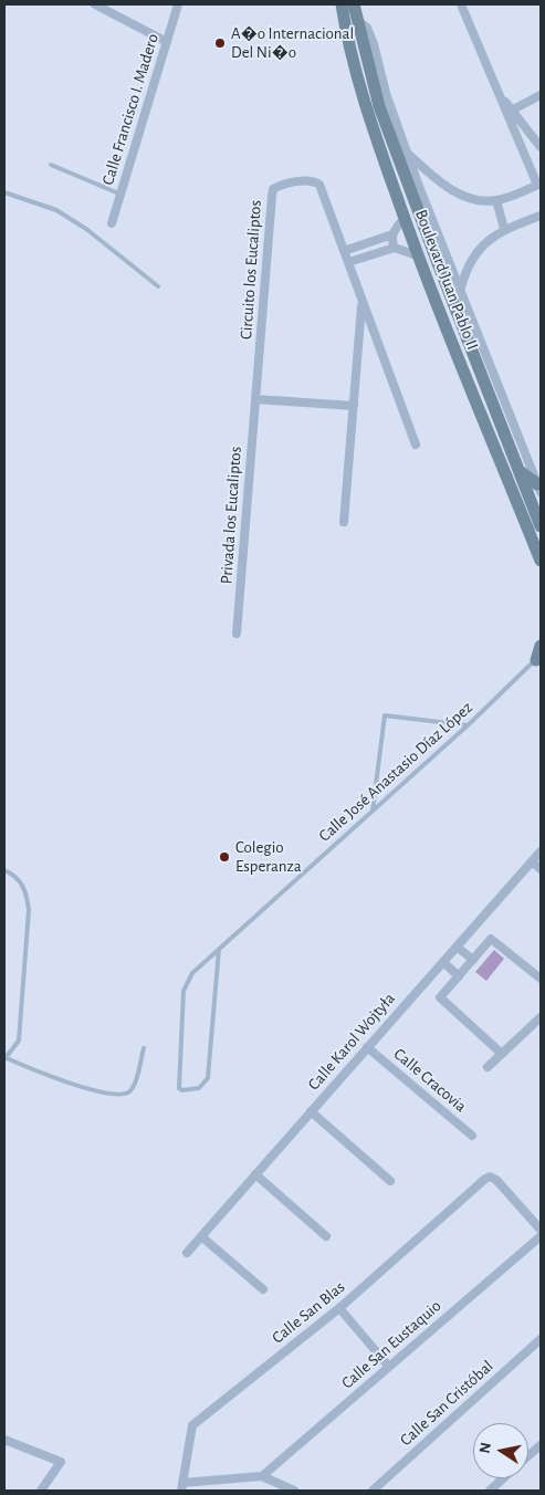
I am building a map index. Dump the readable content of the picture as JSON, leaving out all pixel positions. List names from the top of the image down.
{
  "streets": {
    "main road": ["Boulevard Juan Pablo II"],
    "street": [
      "Calle Francisco I. Madero",
      "Circuito los Eucaliptos",
      "Privada los Eucaliptos",
      "Calle Karol Wojtyła",
      "Calle Cracovia",
      "Calle San Blas",
      "Calle San Eustaquio",
      "Calle San Cristóbal"
    ],
    "lane": ["Calle José Anastasio Díaz López"]
  },
  "crossings": [
    ["Circuito los Eucaliptos", "Privada los Eucaliptos"],
    ["Calle Karol Wojtyła", "Calle Cracovia"]
  ],
  "places": ["A�o Internacional Del Ni�o", "Colegio Esperanza"],
  "north": "left"
}
